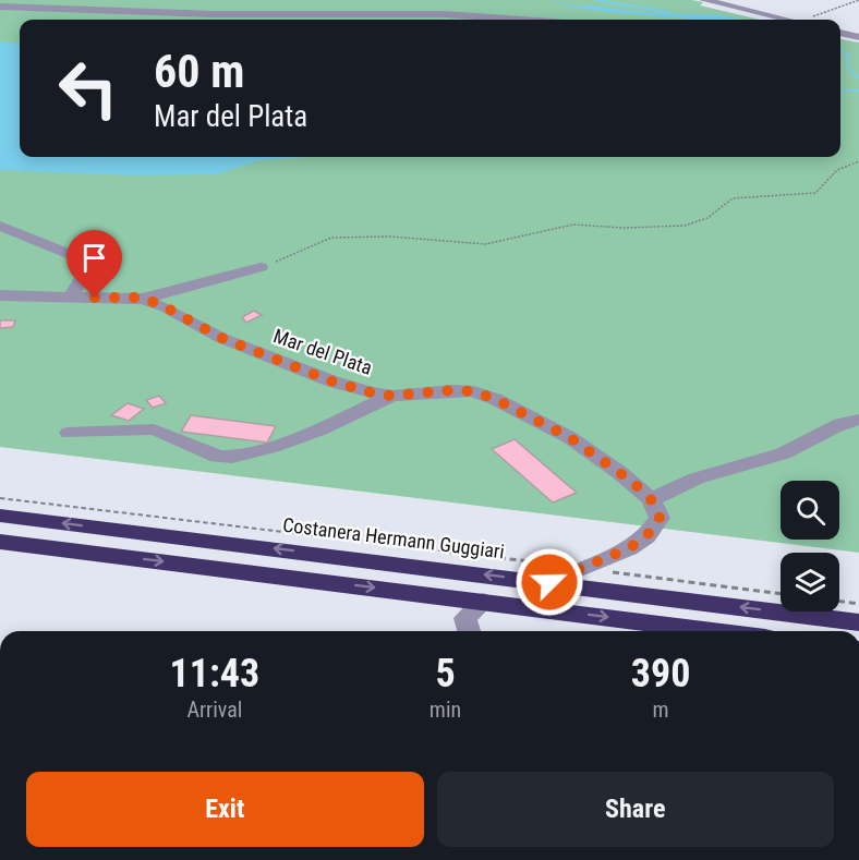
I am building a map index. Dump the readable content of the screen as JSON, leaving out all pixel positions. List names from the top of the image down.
{
  "streets": {
    "highway": ["Costanera Hermann Guggiari"],
    "street": ["Mar del Plata"]
  },
  "page": {
    "turn": ["60 m", "Mar del Plata"],
    "eta": [
      "11:43",
      "Arrival",
      "5",
      "min",
      "390",
      "m"
    ],
    "buttons": ["Exit", "Share"]
  }
}
